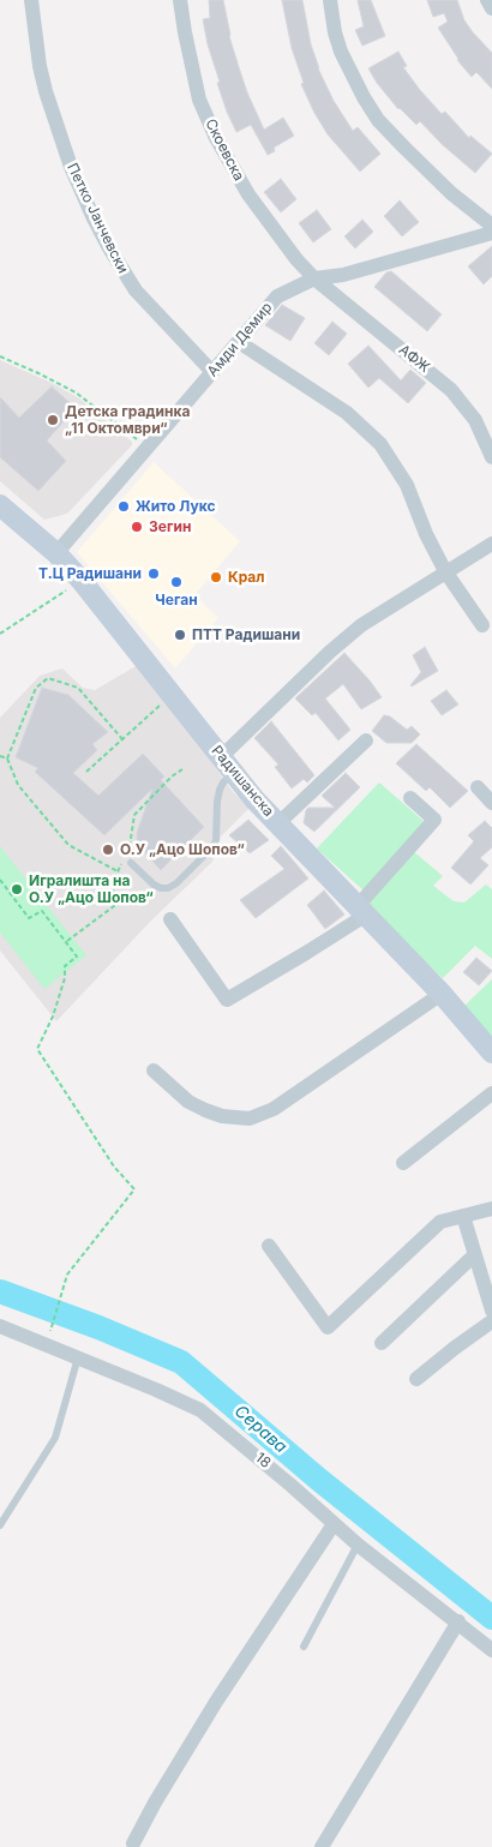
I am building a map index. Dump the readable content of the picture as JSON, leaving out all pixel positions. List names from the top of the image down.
{
  "streets": {
    "street": [
      "Скоевска",
      "Петко Јанчевски",
      "Амди Демир",
      "АФЖ",
      "Радишанска",
      "18"
    ]
  },
  "crossings": [
    ["Скоевска", "Амди Демир"],
    ["Скоевска", "АФЖ"],
    ["Петко Јанчевски", "Амди Демир"],
    ["Амди Демир", "АФЖ"],
    ["Амди Демир", "Радишанска"]
  ],
  "water": ["Серава"],
  "places": [
    "Детска градинка „11 Октомври“",
    "Жито Лукс",
    "Зегин",
    "Т.Ц Радишани",
    "Крал",
    "Чеган",
    "ПТТ Радишани",
    "О.У „Ацо Шопов“",
    "Игралишта на О.У „Ацо Шопов“"
  ]
}
